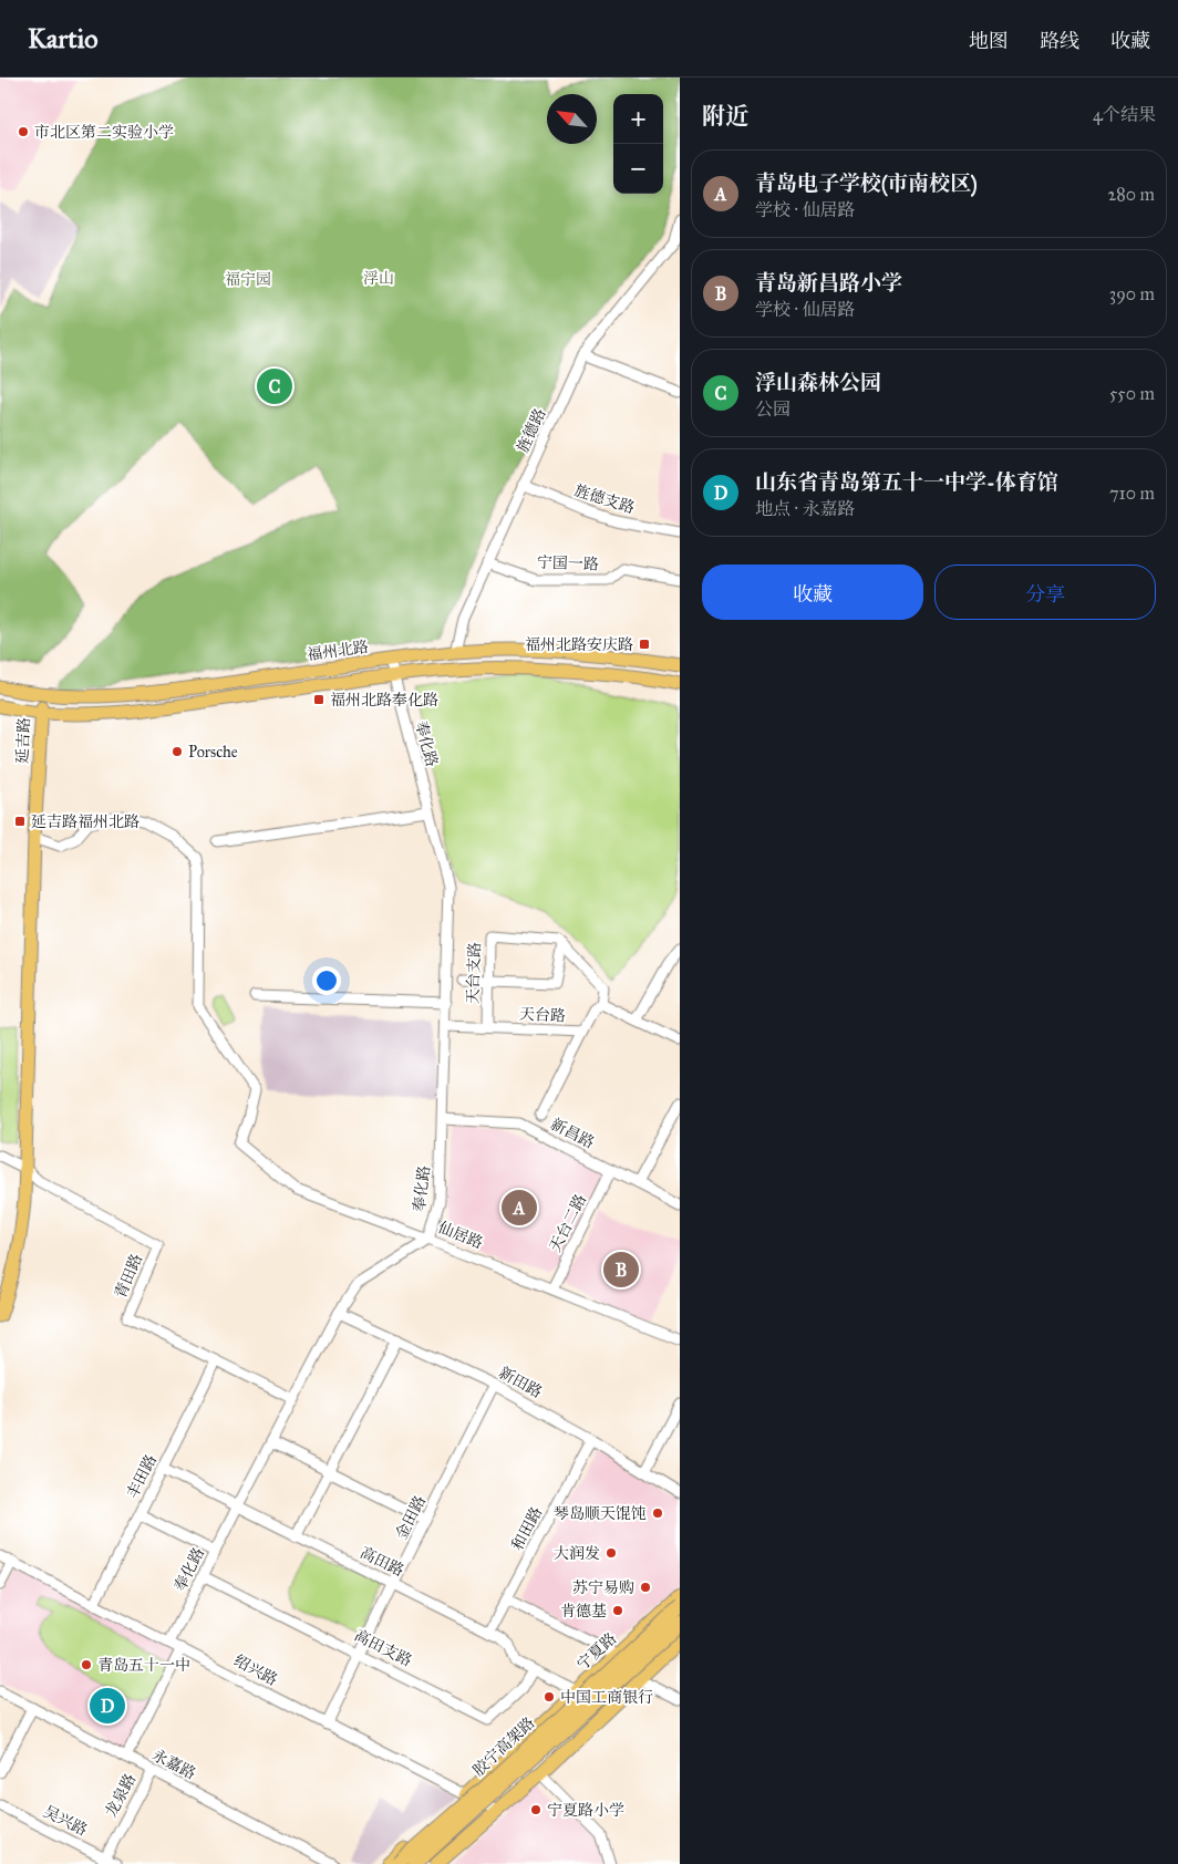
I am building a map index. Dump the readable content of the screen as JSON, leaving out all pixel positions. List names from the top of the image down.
{
  "streets": {
    "highway": ["胶宁高架路"],
    "main road": ["福州北路", "延吉路", "宁夏路"],
    "street": [
      "旌德路",
      "旌德支路",
      "宁国一路",
      "奉化路",
      "天台支路",
      "天台路",
      "新昌路",
      "天台二路",
      "仙居路",
      "青田路",
      "新田路",
      "丰田路",
      "金田路",
      "和田路",
      "高田路",
      "高田支路",
      "绍兴路",
      "永嘉路",
      "龙泉路",
      "吴兴路"
    ]
  },
  "crossings": [
    ["旌德路", "旌德支路"],
    ["旌德路", "宁国一路"],
    ["旌德路", "福州北路"],
    ["福州北路", "延吉路"],
    ["福州北路", "奉化路"],
    ["延吉路", "仙居路"],
    ["延吉路", "青田路"],
    ["奉化路", "天台路"],
    ["奉化路", "新昌路"],
    ["奉化路", "仙居路"],
    ["奉化路", "青田路"],
    ["奉化路", "新田路"],
    ["奉化路", "高田路"],
    ["奉化路", "高田支路"],
    ["奉化路", "绍兴路"],
    ["天台支路", "天台路"],
    ["新昌路", "天台二路"],
    ["天台二路", "仙居路"],
    ["青田路", "丰田路"],
    ["新田路", "金田路"],
    ["新田路", "和田路"],
    ["丰田路", "高田路"],
    ["丰田路", "绍兴路"],
    ["金田路", "高田路"],
    ["金田路", "高田支路"],
    ["金田路", "绍兴路"],
    ["和田路", "高田路"],
    ["高田路", "高田支路"],
    ["高田路", "宁夏路"],
    ["宁夏路", "绍兴路"],
    ["永嘉路", "龙泉路"],
    ["龙泉路", "吴兴路"]
  ],
  "parks": ["浮山", "福宁园"],
  "places": {
    "other": [
      "市北区第二实验小学",
      "Porsche",
      "琴岛顺天馄饨",
      "大润发",
      "苏宁易购",
      "肯德基",
      "青岛五十一中",
      "中国工商银行",
      "宁夏路小学"
    ],
    "transit": ["福州北路安庆路", "福州北路奉化路", "延吉路福州北路"]
  },
  "north": "top left",
  "page": {
    "header": "Kartio",
    "nav": ["地图", "路线", "收藏"],
    "heading": ["附近", "4个结果"],
    "map_buttons": ["+", "−"],
    "list": [
      {
        "mark": "A",
        "name": "青岛电子学校(市南校区)",
        "note": "学校 · 仙居路",
        "value": "280 m"
      },
      {
        "mark": "B",
        "name": "青岛新昌路小学",
        "note": "学校 · 仙居路",
        "value": "390 m"
      },
      {
        "mark": "C",
        "name": "浮山森林公园",
        "note": "公园",
        "value": "550 m"
      },
      {
        "mark": "D",
        "name": "山东省青岛第五十一中学-体育馆",
        "note": "地点 · 永嘉路",
        "value": "710 m"
      }
    ],
    "pins": [
      "C",
      "A",
      "B",
      "D"
    ],
    "buttons": ["收藏", "分享"]
  }
}
